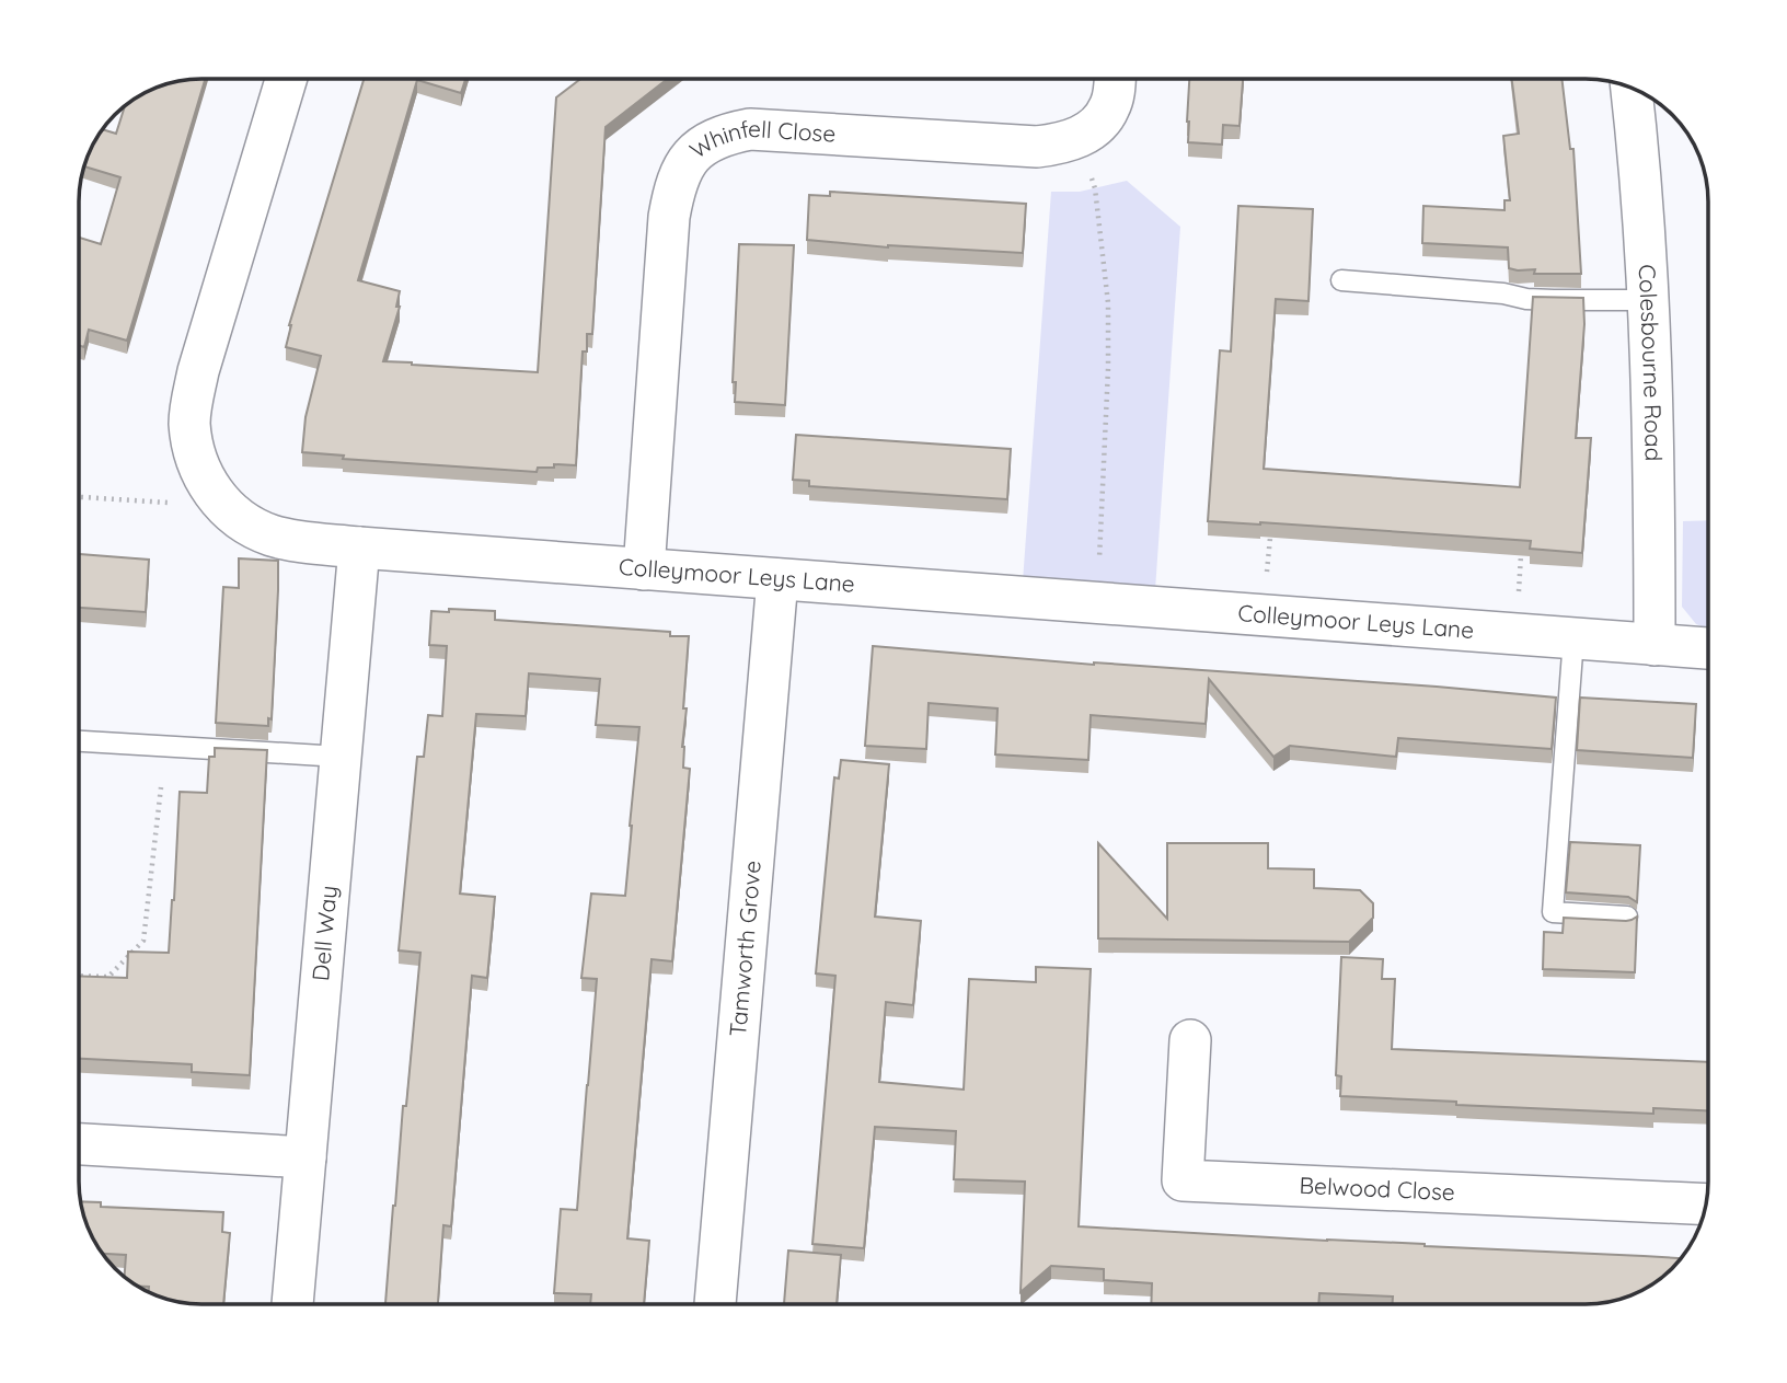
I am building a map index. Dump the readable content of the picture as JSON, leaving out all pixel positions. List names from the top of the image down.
{
  "streets": {
    "street": [
      "Whinfell Close",
      "Colesbourne Road",
      "Colleymoor Leys Lane",
      "Dell Way",
      "Tamworth Grove",
      "Belwood Close"
    ]
  },
  "crossings": [
    ["Whinfell Close", "Colleymoor Leys Lane"],
    ["Colesbourne Road", "Colleymoor Leys Lane"],
    ["Colleymoor Leys Lane", "Dell Way"],
    ["Colleymoor Leys Lane", "Tamworth Grove"]
  ]
}
